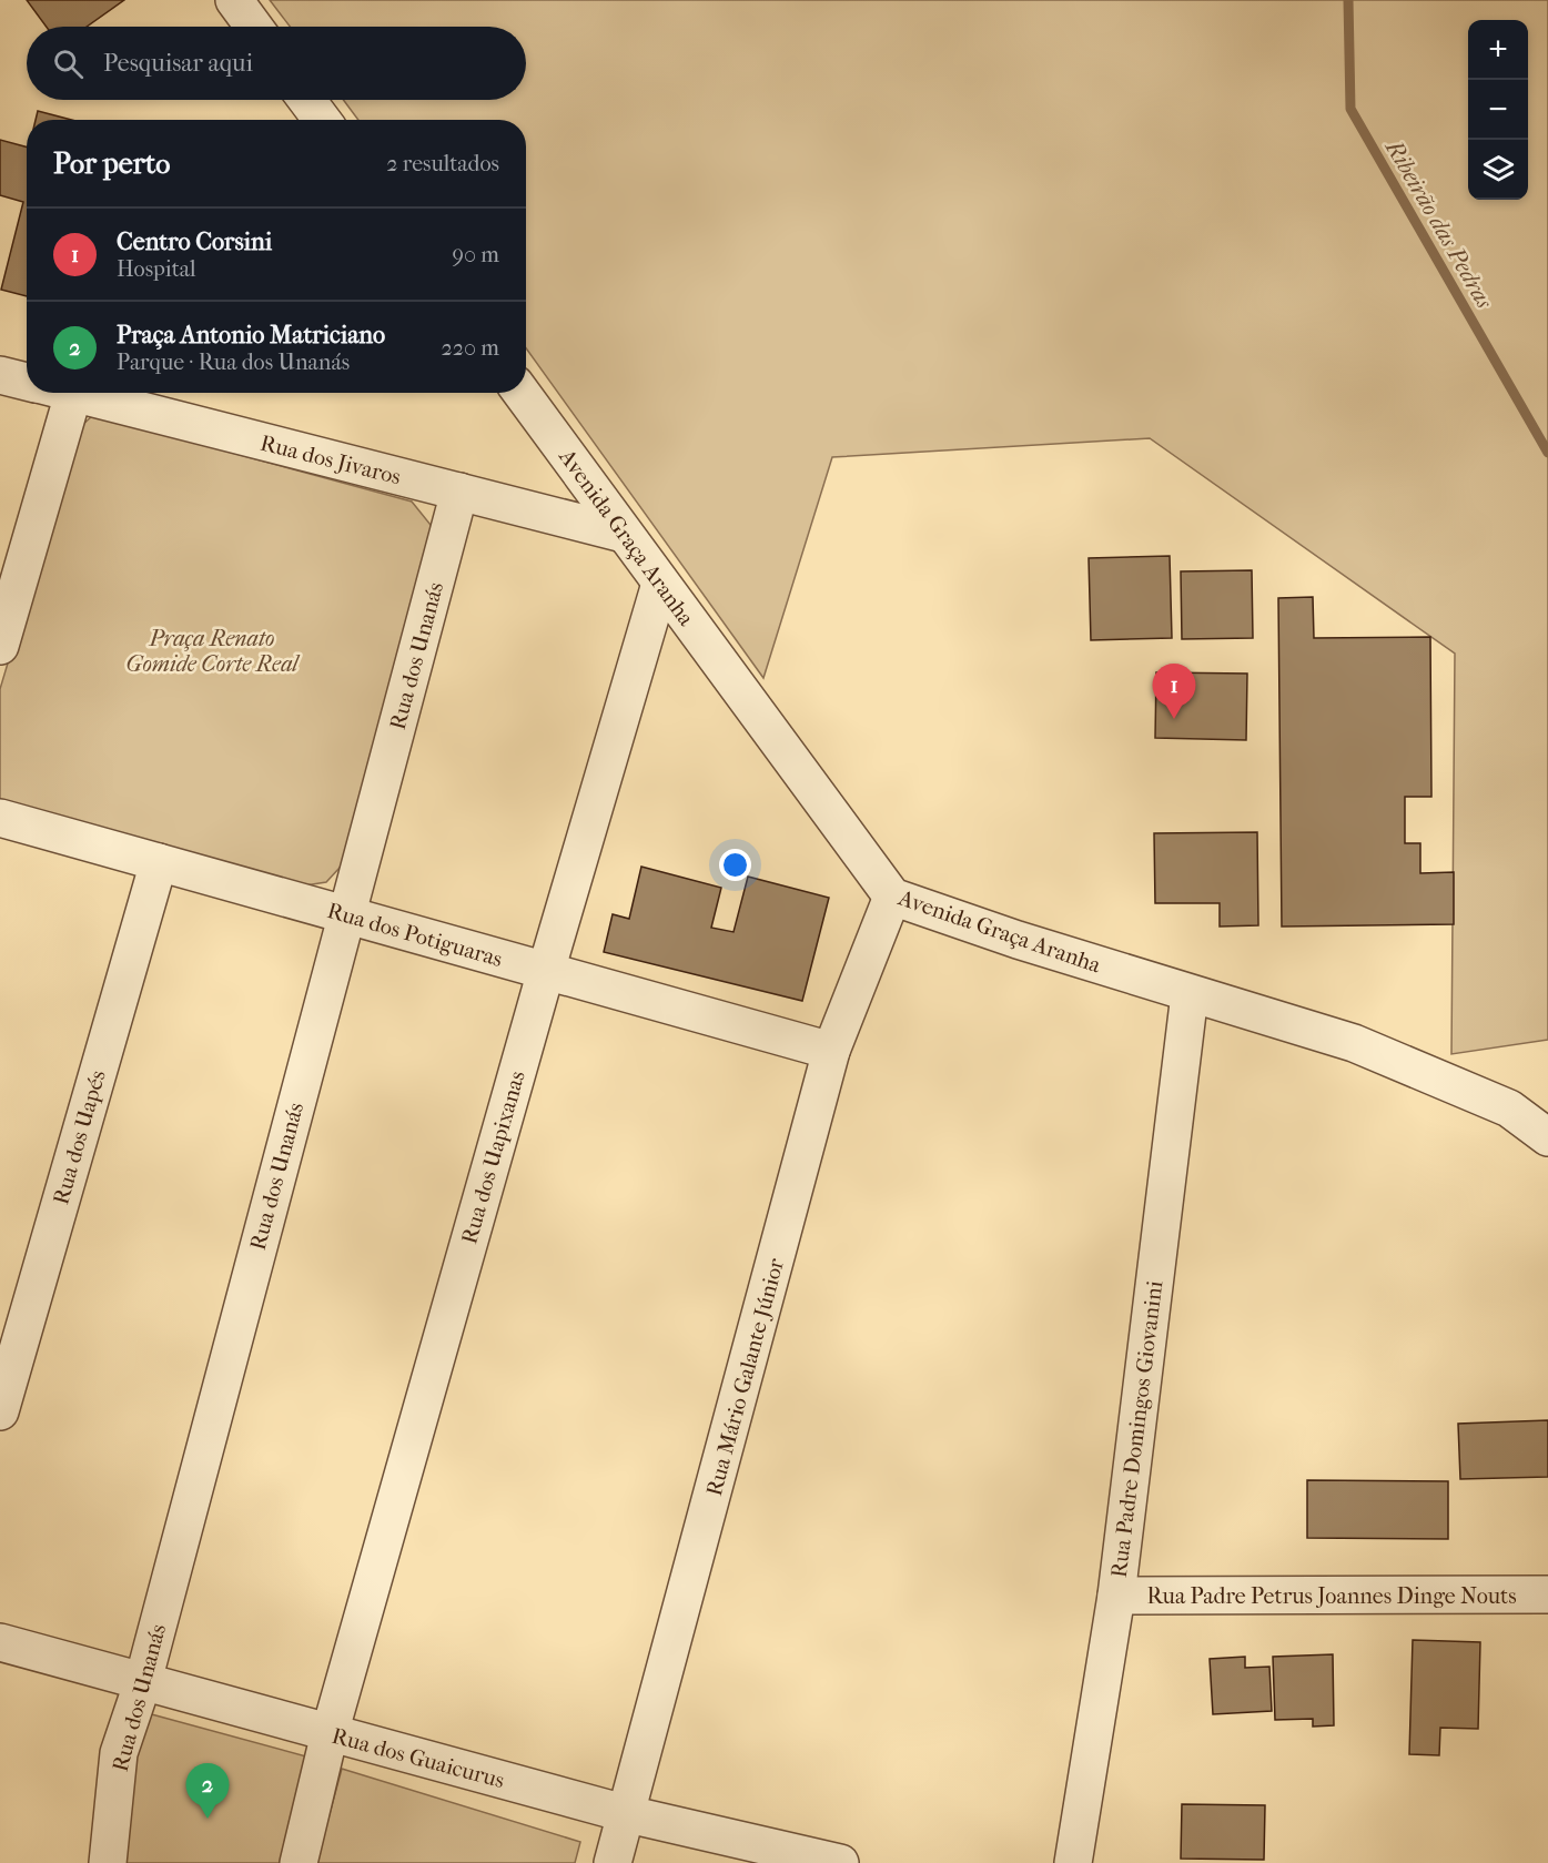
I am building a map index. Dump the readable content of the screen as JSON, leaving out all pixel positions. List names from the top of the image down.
{
  "streets": {
    "street": [
      "Rua dos Jivaros",
      "Avenida Graça Aranha",
      "Rua dos Unanás",
      "Rua dos Potiguaras",
      "Rua dos Uapés",
      "Rua dos Uapixanas",
      "Rua Mário Galante Júnior",
      "Rua Padre Domingos Giovanini",
      "Rua Padre Petrus Joannes Dinge Nouts",
      "Rua dos Guaicurus"
    ]
  },
  "crossings": [
    ["Rua dos Jivaros", "Avenida Graça Aranha"],
    ["Rua dos Jivaros", "Rua dos Unanás"],
    ["Avenida Graça Aranha", "Rua dos Uapixanas"],
    ["Avenida Graça Aranha", "Rua Mário Galante Júnior"],
    ["Avenida Graça Aranha", "Rua Padre Domingos Giovanini"],
    ["Rua dos Unanás", "Rua dos Potiguaras"],
    ["Rua dos Unanás", "Rua dos Guaicurus"],
    ["Rua dos Potiguaras", "Rua dos Uapés"],
    ["Rua dos Potiguaras", "Rua dos Uapixanas"],
    ["Rua dos Potiguaras", "Rua Mário Galante Júnior"],
    ["Rua dos Uapixanas", "Rua dos Guaicurus"],
    ["Rua Mário Galante Júnior", "Rua dos Guaicurus"],
    ["Rua Padre Domingos Giovanini", "Rua Padre Petrus Joannes Dinge Nouts"]
  ],
  "water": ["Ribeirão das Pedras"],
  "parks": ["Praça Renato Gomide Corte Real"],
  "page": {
    "map_buttons": ["+", "−"],
    "search": "Pesquisar aqui",
    "heading": ["Por perto", "2 resultados"],
    "list": [
      {
        "mark": "1",
        "name": "Centro Corsini",
        "note": "Hospital",
        "value": "90 m"
      },
      {
        "mark": "2",
        "name": "Praça Antonio Matriciano",
        "note": "Parque · Rua dos Unanás",
        "value": "220 m"
      }
    ],
    "pins": ["1", "2"]
  }
}
